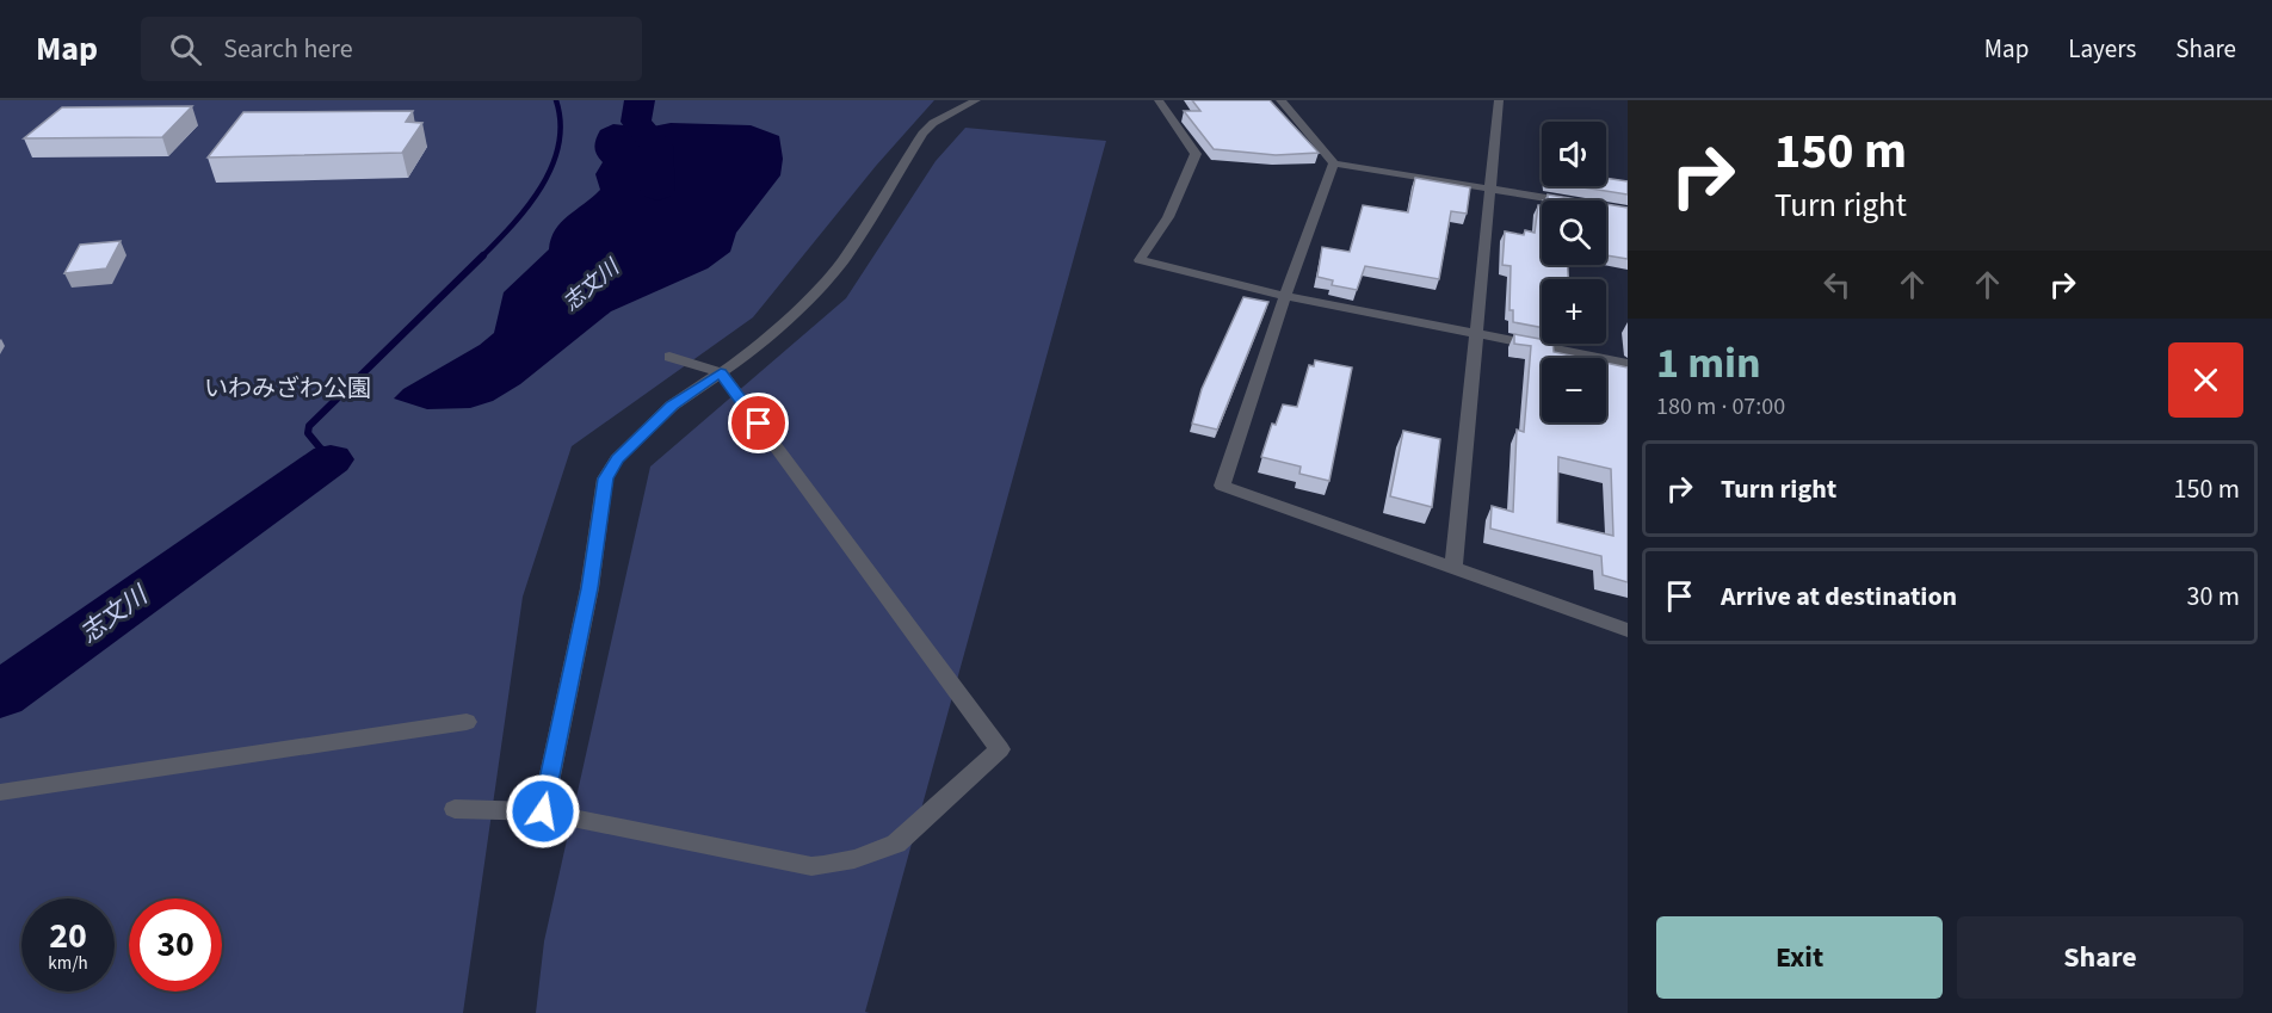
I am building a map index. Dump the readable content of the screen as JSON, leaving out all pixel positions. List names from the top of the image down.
{
  "water": ["志文川"],
  "parks": ["いわみざわ公園"],
  "page": {
    "header": "Map",
    "search": "Search here",
    "nav": ["Map", "Layers", "Share"],
    "turn": ["150 m", "Turn right"],
    "map_buttons": ["+", "−"],
    "heading": ["1 min", "180 m · 07:00"],
    "list": [
      {
        "name": "Turn right",
        "value": "150 m"
      },
      {
        "name": "Arrive at destination",
        "value": "30 m"
      }
    ],
    "speed": "20 km/h",
    "limit": "30",
    "buttons": ["Exit", "Share"]
  }
}
